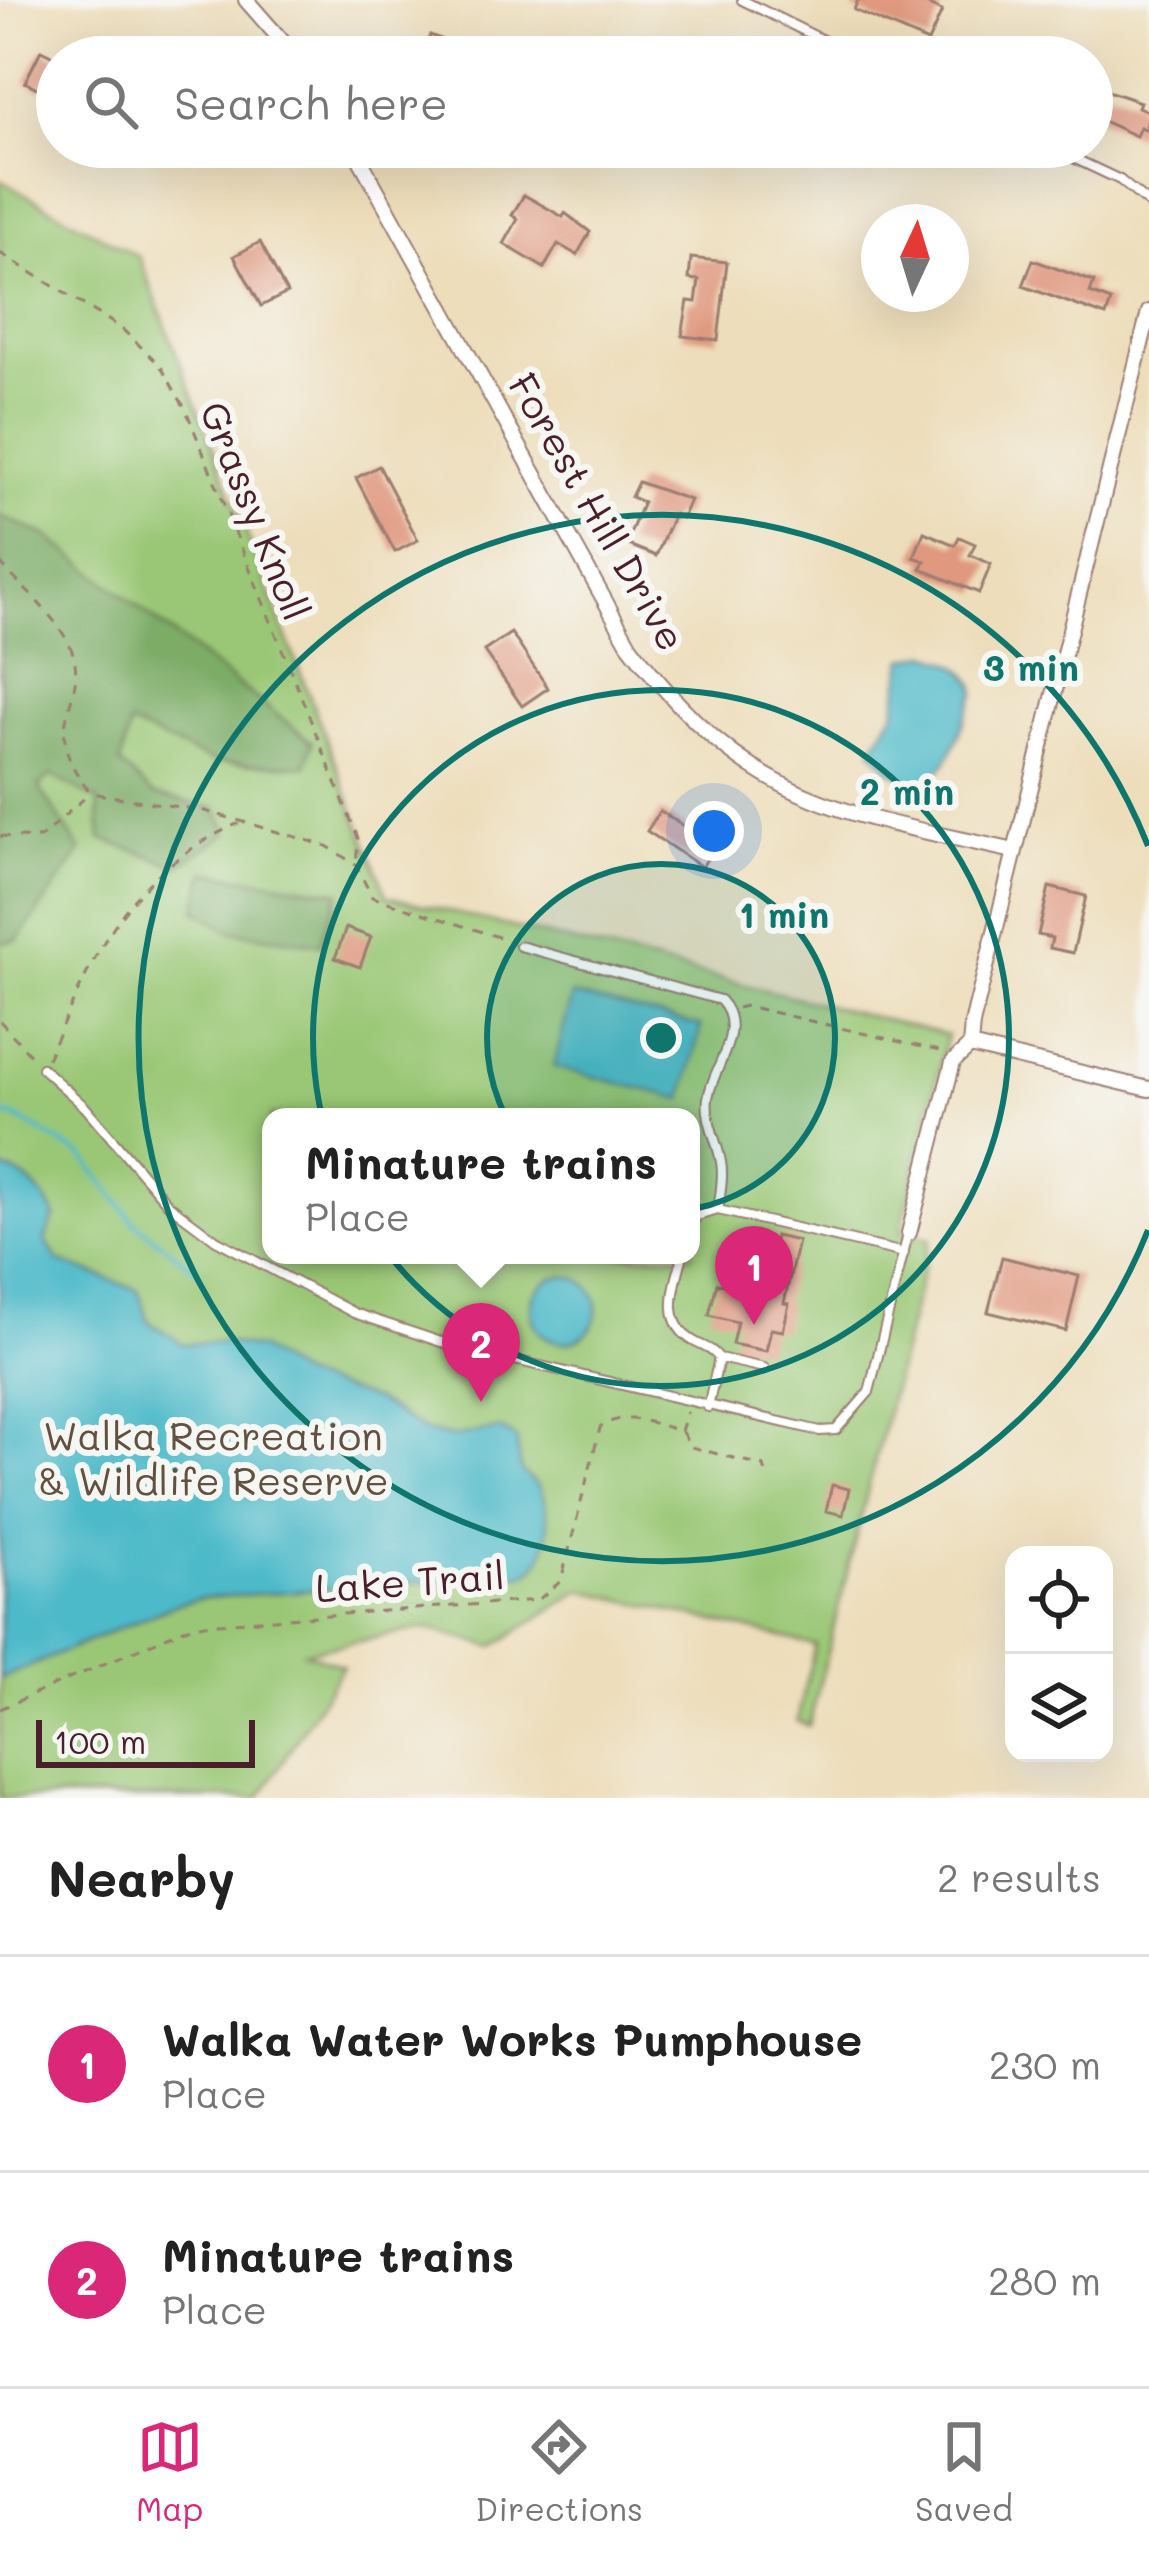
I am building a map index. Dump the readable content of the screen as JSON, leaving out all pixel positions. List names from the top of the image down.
{
  "streets": {
    "street": ["Forest Hill Drive"],
    "path": ["Grassy Knoll", "Lake Trail"]
  },
  "parks": ["Walka Recreation & Wildlife Reserve"],
  "scale_bar": "100 m",
  "north": "top",
  "page": {
    "search": "Search here",
    "popup": ["Minature trains", "Place"],
    "pins": ["1", "2"],
    "scale": "100 m",
    "heading": ["Nearby", "2 results"],
    "list": [
      {
        "mark": "1",
        "name": "Walka Water Works Pumphouse",
        "note": "Place",
        "value": "230 m"
      },
      {
        "mark": "2",
        "name": "Minature trains",
        "note": "Place",
        "value": "280 m"
      }
    ],
    "nav": ["Map", "Directions", "Saved"]
  },
  "rings": ["3 min", "2 min", "1 min"]
}
